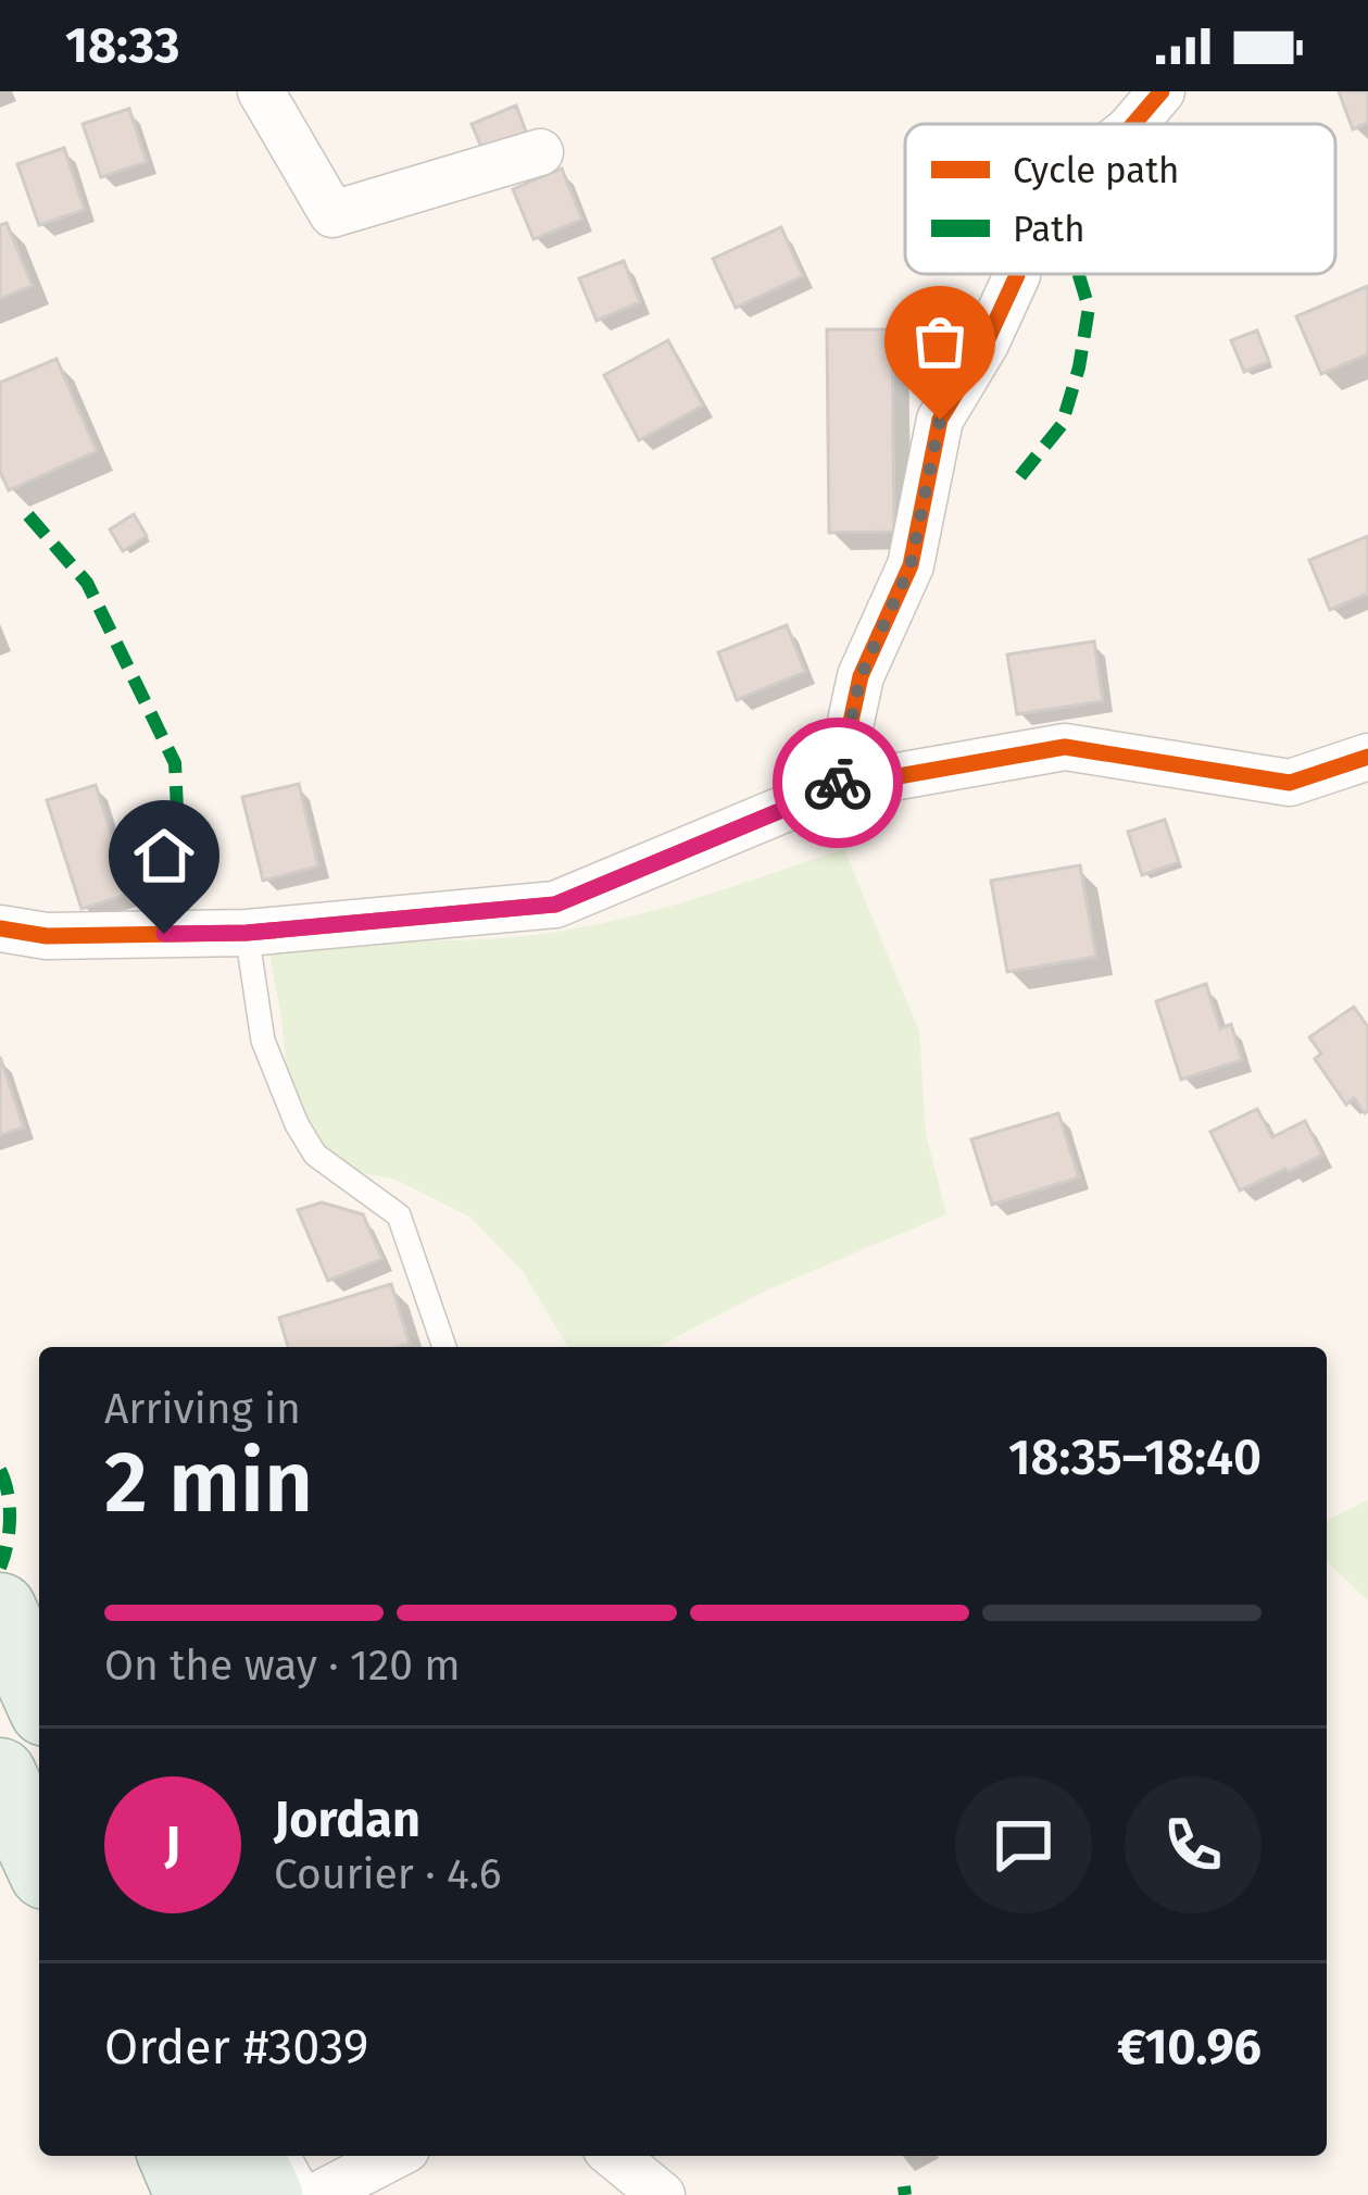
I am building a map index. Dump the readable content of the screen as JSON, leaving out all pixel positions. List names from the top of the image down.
{
  "legend": ["Cycle path", "Path"],
  "page": {
    "status": "18:33",
    "heading": ["2 min", "Arriving in", "18:35–18:40"],
    "panel": [
      "Jordan",
      "Courier · 4.6",
      "Order #3039",
      "€10.96"
    ],
    "bar": "On the way · 120 m",
    "round": "J"
  }
}
